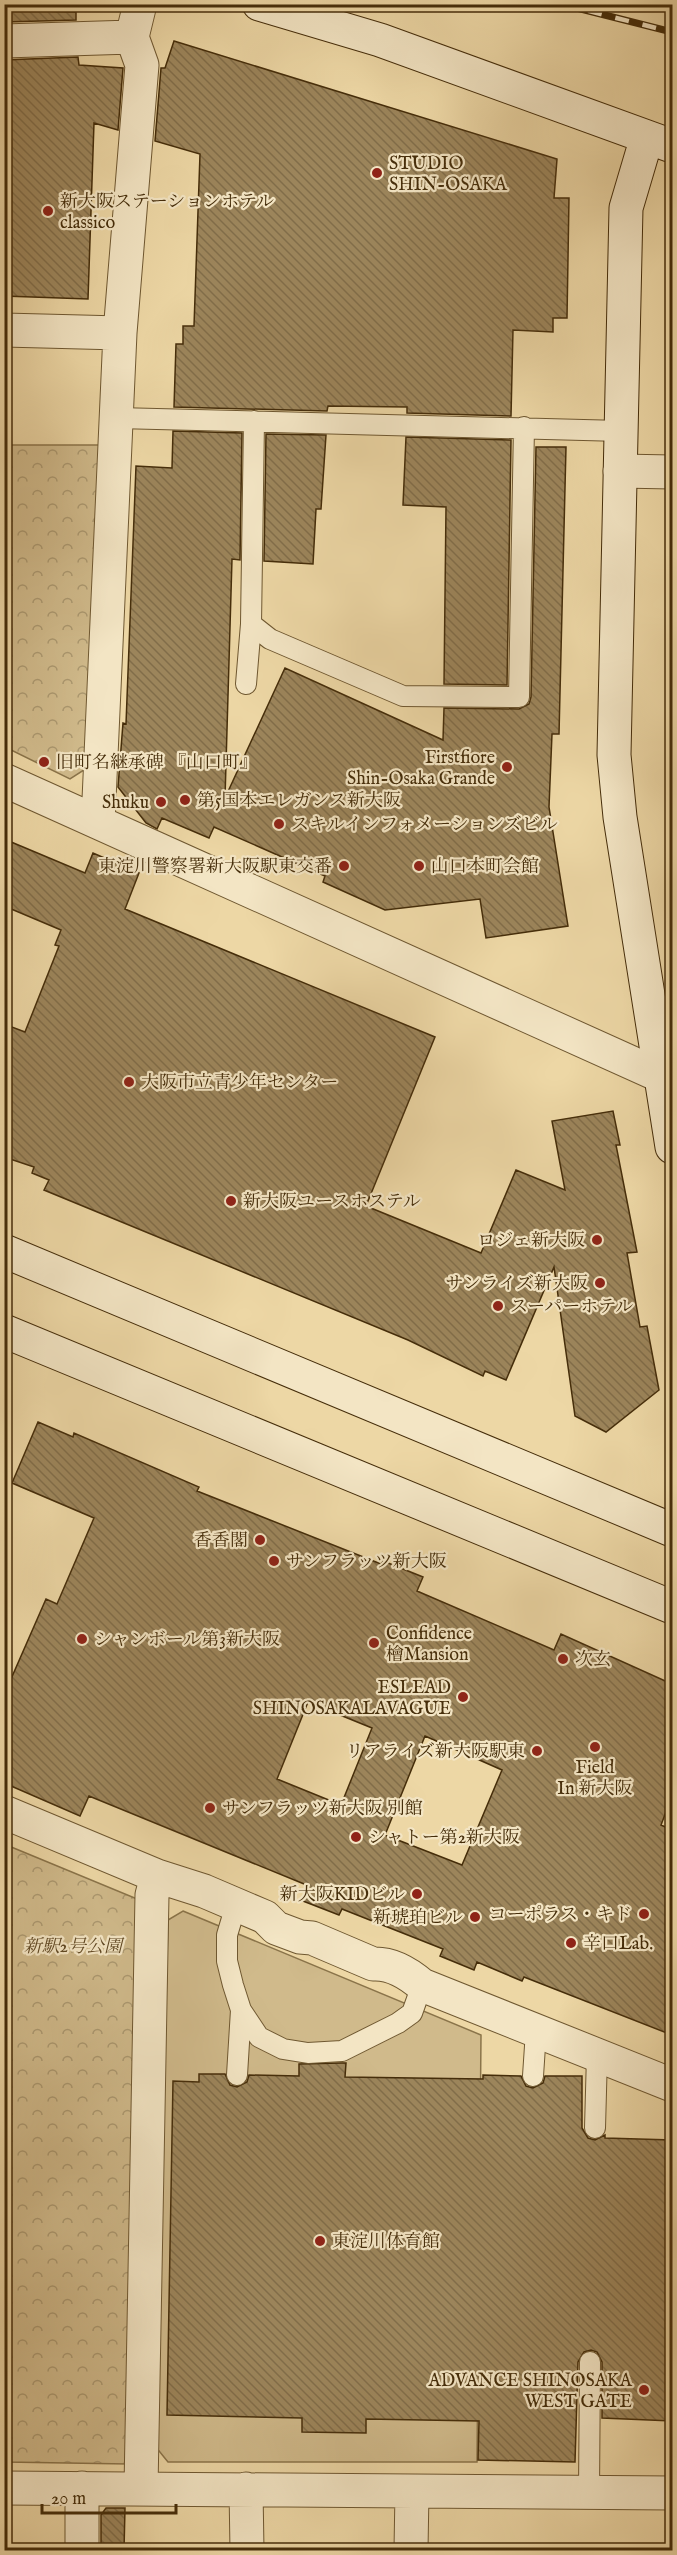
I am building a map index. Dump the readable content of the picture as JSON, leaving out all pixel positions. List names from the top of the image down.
{
  "parks": ["新駅2号公園"],
  "places": [
    "STUDIO SHIN-OSAKA",
    "新大阪ステーションホテル classico",
    "旧町名継承碑 『山口町』",
    "Firstfiore Shin-Osaka Grande",
    "第5国本エレガンス新大阪",
    "Shuku",
    "スキルインフォメーションズビル",
    "東淀川警察署新大阪駅東交番",
    "山口本町会館",
    "大阪市立青少年センター",
    "新大阪ユースホステル",
    "ロジェ新大阪",
    "サンライズ新大阪",
    "スーパーホテル",
    "香香閣",
    "サンフラッツ新大阪",
    "シャンボール第3新大阪",
    "Confidence 檜Mansion",
    "次玄",
    "ESLEAD SHINOSAKALAVAGUE",
    "Field In 新大阪",
    "リアライズ新大阪駅東",
    "サンフラッツ新大阪 別館",
    "シャトー第2新大阪",
    "新大阪KIDビル",
    "コーポラス・キド",
    "新琥珀ビル",
    "辛口Lab.",
    "東淀川体育館",
    "ADVANCE SHINOSAKA WEST GATE"
  ],
  "scale_bar": "20 m"
}
